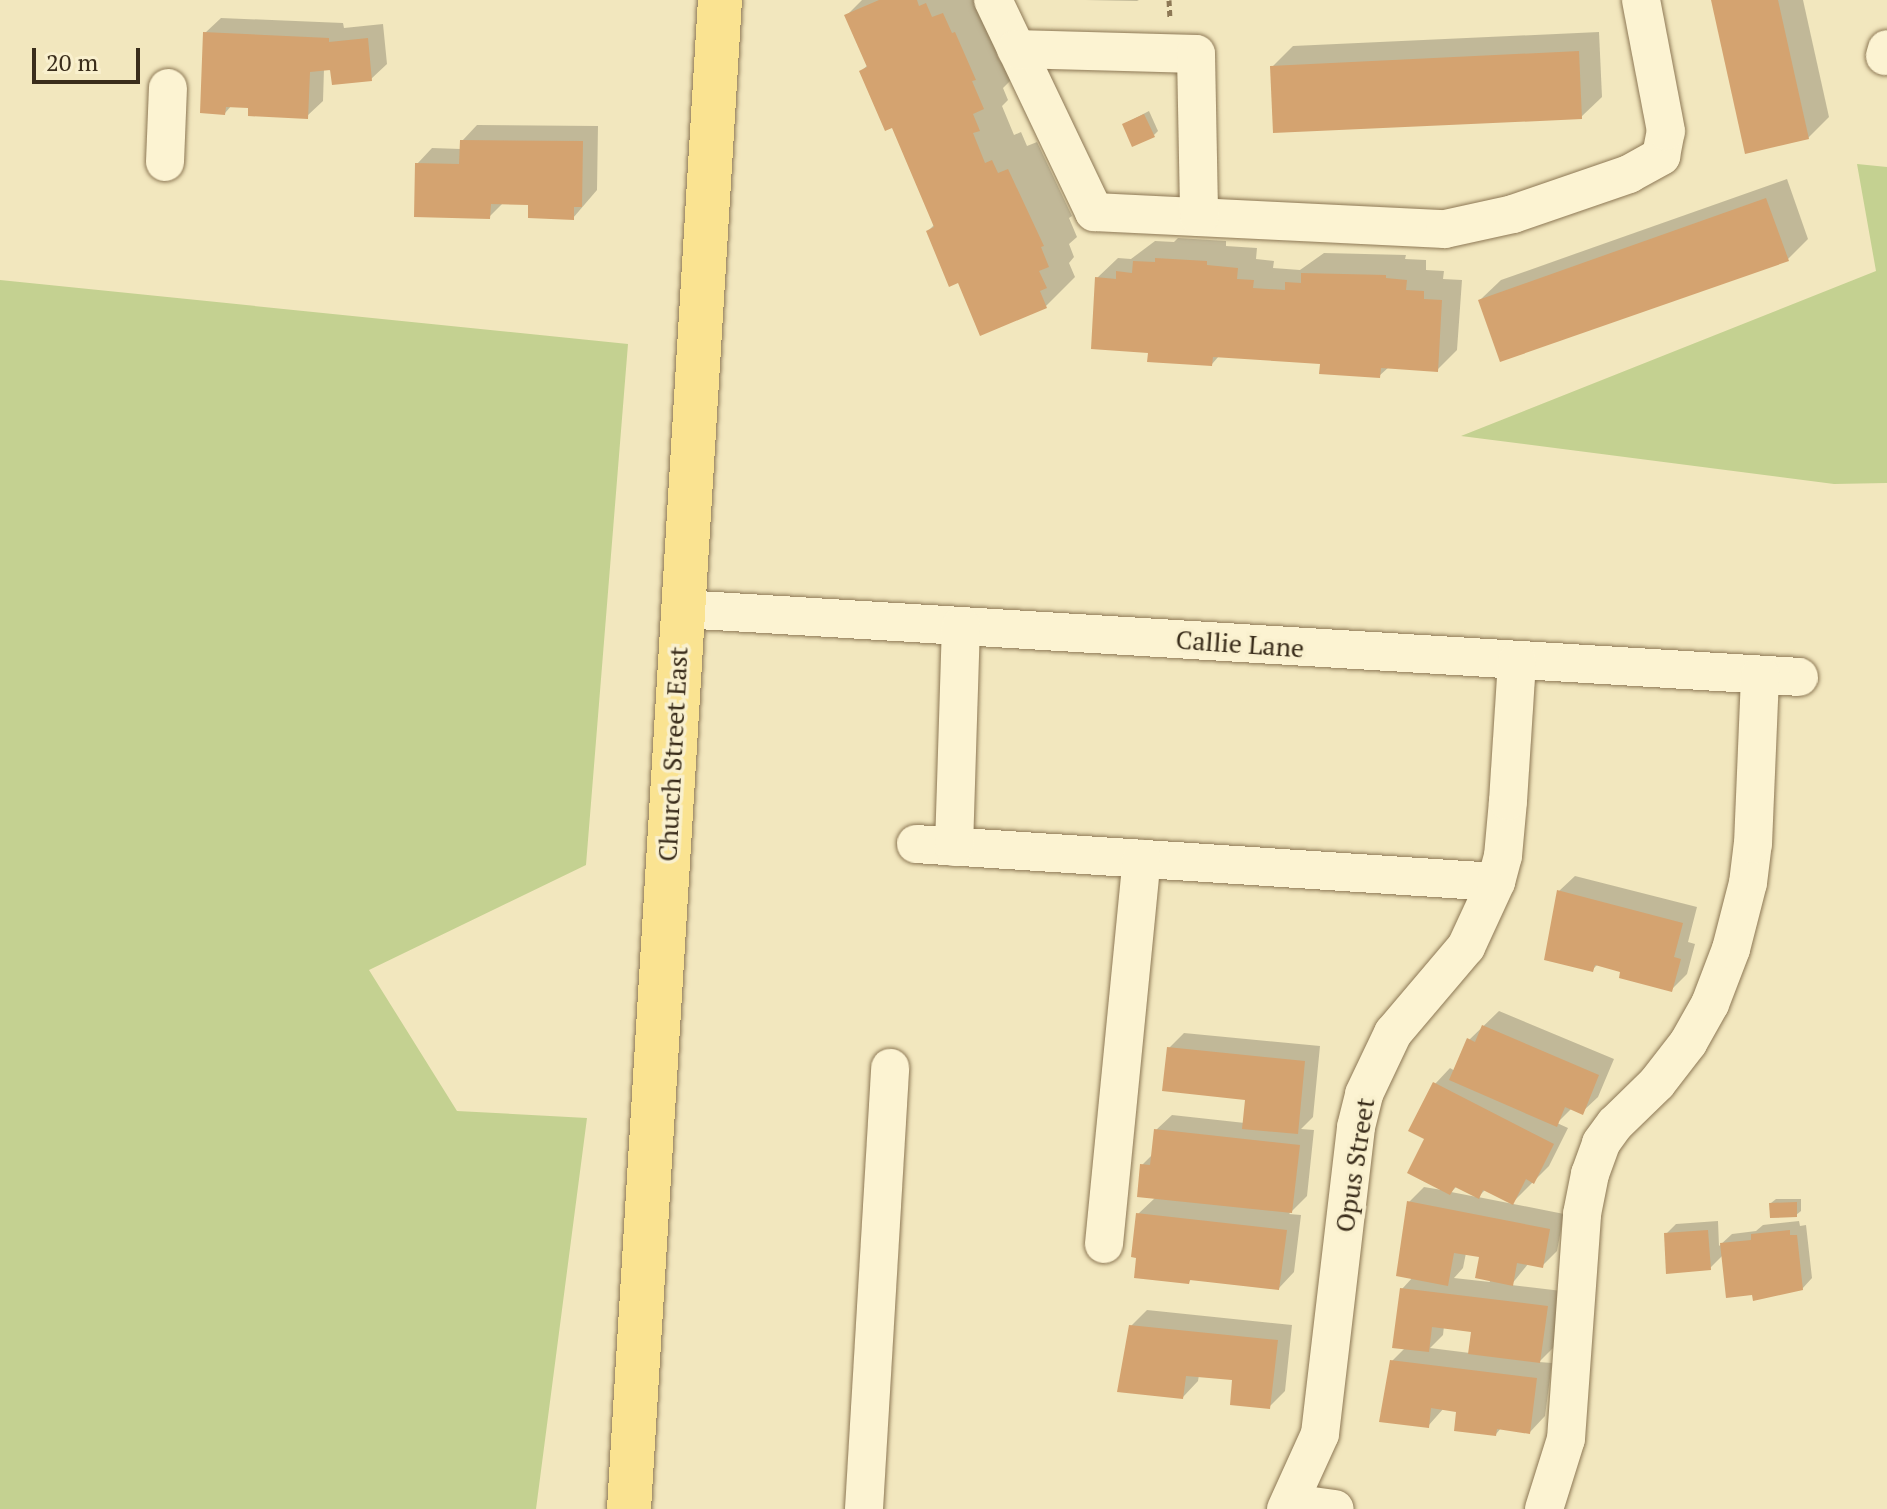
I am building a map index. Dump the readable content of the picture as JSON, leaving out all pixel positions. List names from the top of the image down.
{
  "streets": {
    "main road": ["Church Street East"],
    "street": ["Callie Lane", "Opus Street"]
  },
  "crossings": [
    ["Callie Lane", "Church Street East"],
    ["Callie Lane", "Opus Street"]
  ],
  "scale_bar": "20 m"
}
